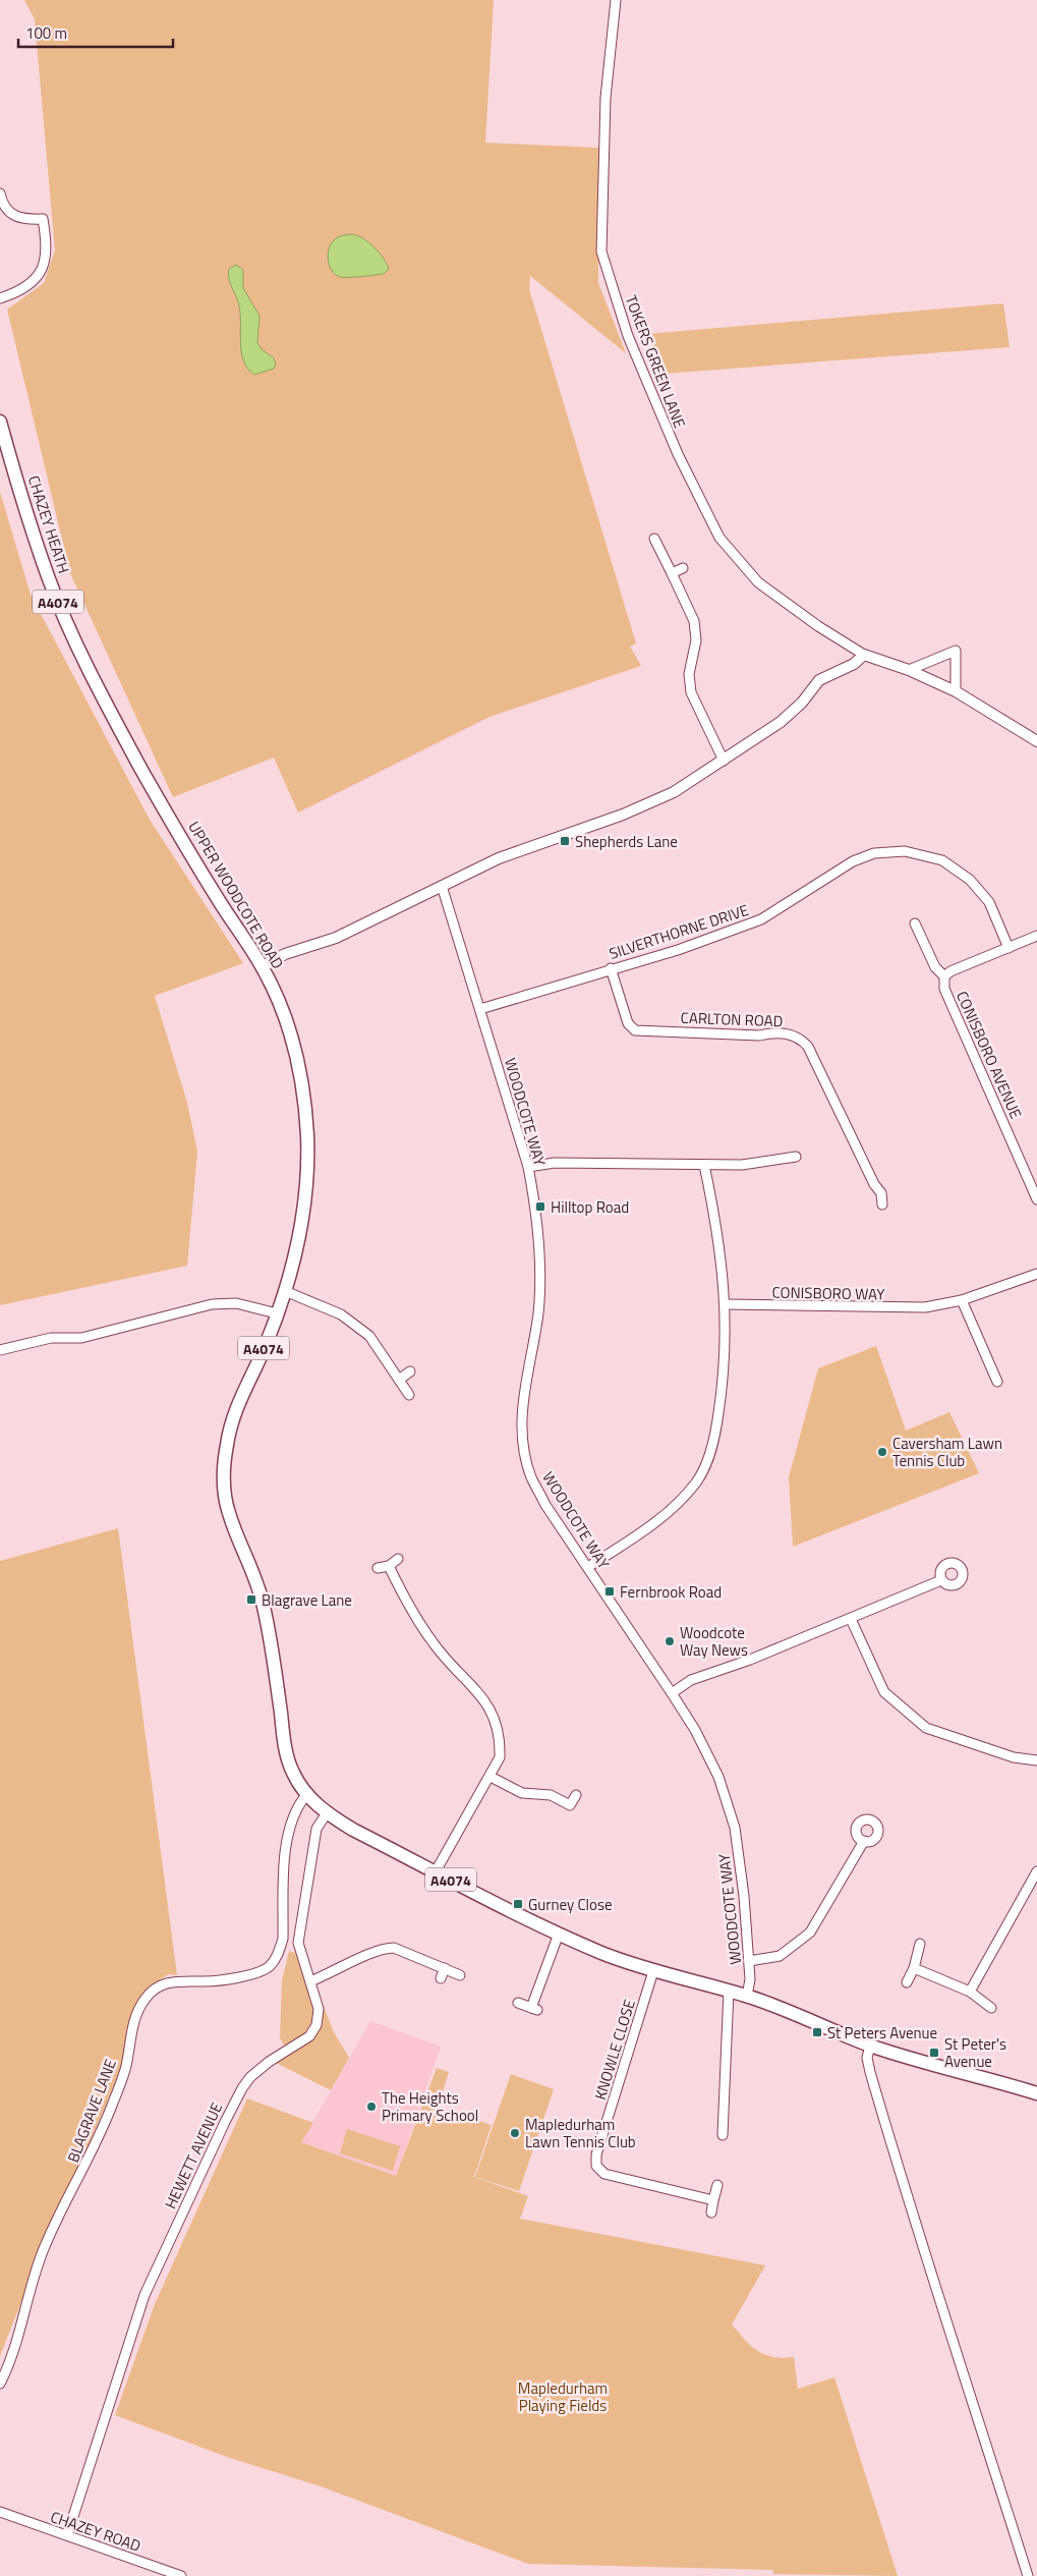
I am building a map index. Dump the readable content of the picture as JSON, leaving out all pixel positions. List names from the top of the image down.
{
  "streets": {
    "main road": ["CHAZEY HEATH", "A4074", "UPPER WOODCOTE ROAD"],
    "street": [
      "TOKERS GREEN LANE",
      "SILVERTHORNE DRIVE",
      "CARLTON ROAD",
      "CONISBORO AVENUE",
      "WOODCOTE WAY",
      "CONISBORO WAY",
      "KNOWLE CLOSE",
      "BLAGRAVE LANE",
      "HEWETT AVENUE",
      "CHAZEY ROAD"
    ]
  },
  "crossings": [
    ["CHAZEY HEATH", "UPPER WOODCOTE ROAD"],
    ["A4074", "UPPER WOODCOTE ROAD"],
    ["A4074", "WOODCOTE WAY"],
    ["UPPER WOODCOTE ROAD", "WOODCOTE WAY"],
    ["UPPER WOODCOTE ROAD", "KNOWLE CLOSE"],
    ["UPPER WOODCOTE ROAD", "BLAGRAVE LANE"],
    ["UPPER WOODCOTE ROAD", "HEWETT AVENUE"],
    ["SILVERTHORNE DRIVE", "CARLTON ROAD"],
    ["SILVERTHORNE DRIVE", "WOODCOTE WAY"],
    ["HEWETT AVENUE", "CHAZEY ROAD"]
  ],
  "parks": ["Mapledurham Playing Fields"],
  "places": {
    "transit": [
      "Shepherds Lane",
      "Hilltop Road",
      "Fernbrook Road",
      "Blagrave Lane",
      "Gurney Close",
      "St Peters Avenue",
      "St Peter's Avenue"
    ],
    "other": [
      "Caversham Lawn Tennis Club",
      "Woodcote Way News",
      "The Heights Primary School",
      "Mapledurham Lawn Tennis Club"
    ]
  },
  "scale_bar": "100 m"
}
